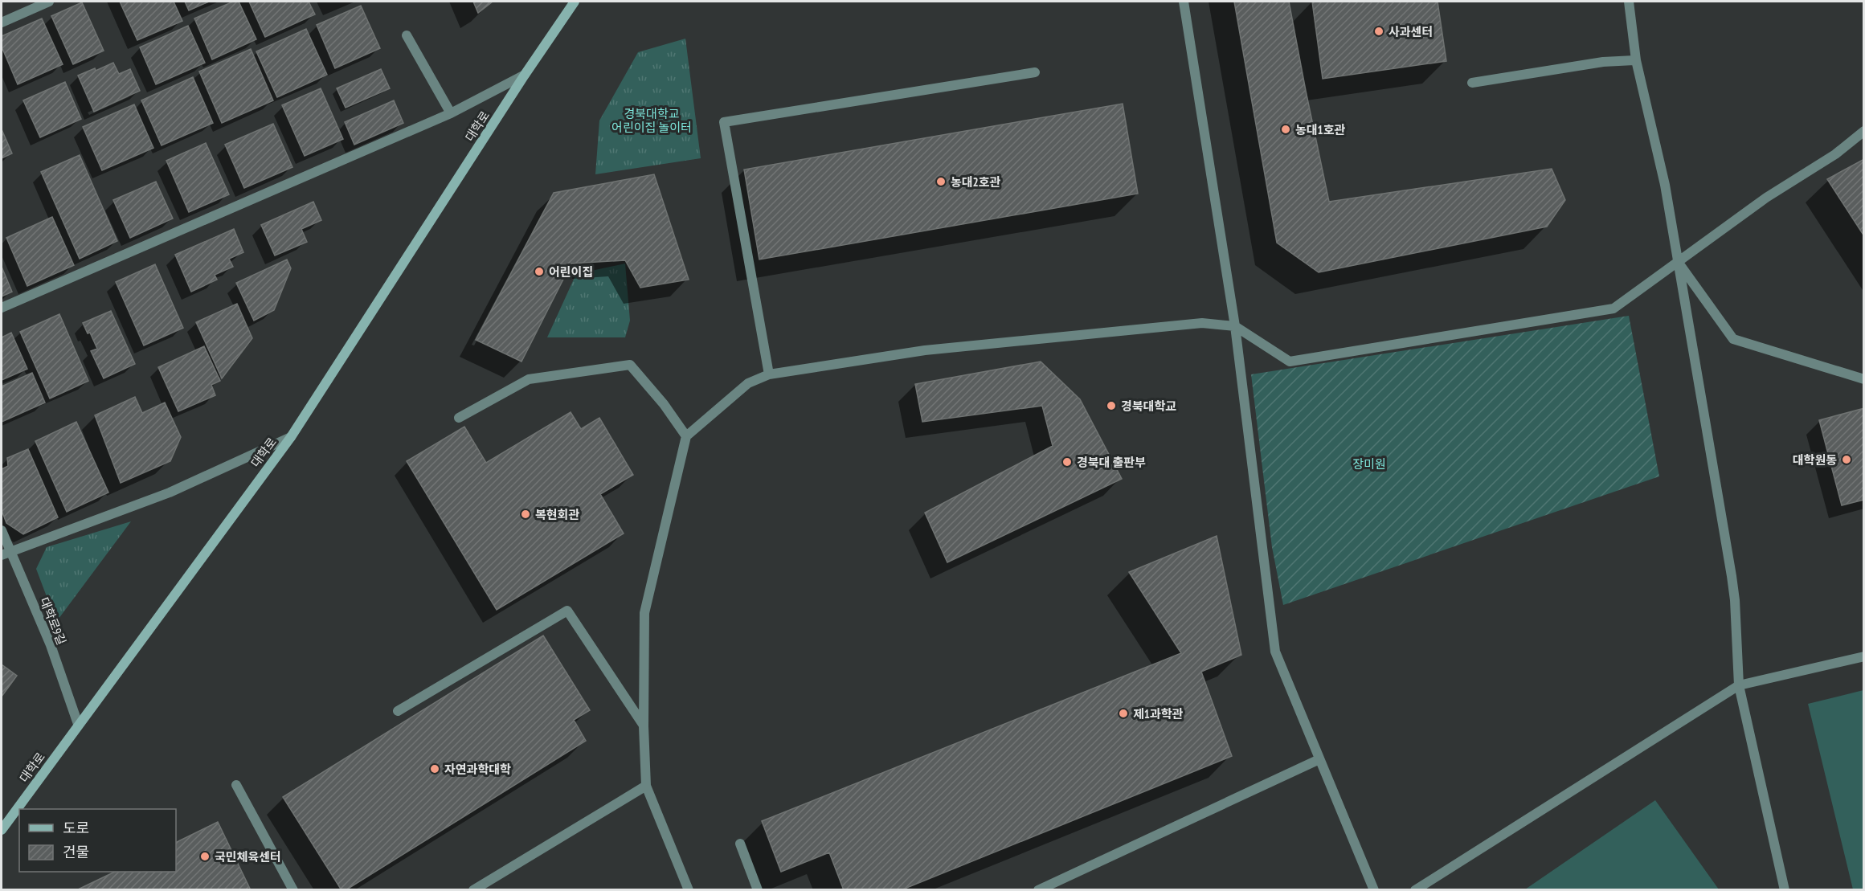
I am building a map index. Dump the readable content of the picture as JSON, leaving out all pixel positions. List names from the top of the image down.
{
  "streets": {
    "main road": ["대학로"],
    "street": ["대학로9길"]
  },
  "crossings": [
    ["대학로", "대학로9길"]
  ],
  "parks": ["경북대학교 어린이집 놀이터", "장미원"],
  "places": [
    "사과센터",
    "농대1호관",
    "농대2호관",
    "어린이집",
    "경북대학교",
    "대학원동",
    "경북대 출판부",
    "복현회관",
    "제1과학관",
    "자연과학대학",
    "국민체육센터"
  ],
  "legend": ["도로", "건물"]
}
